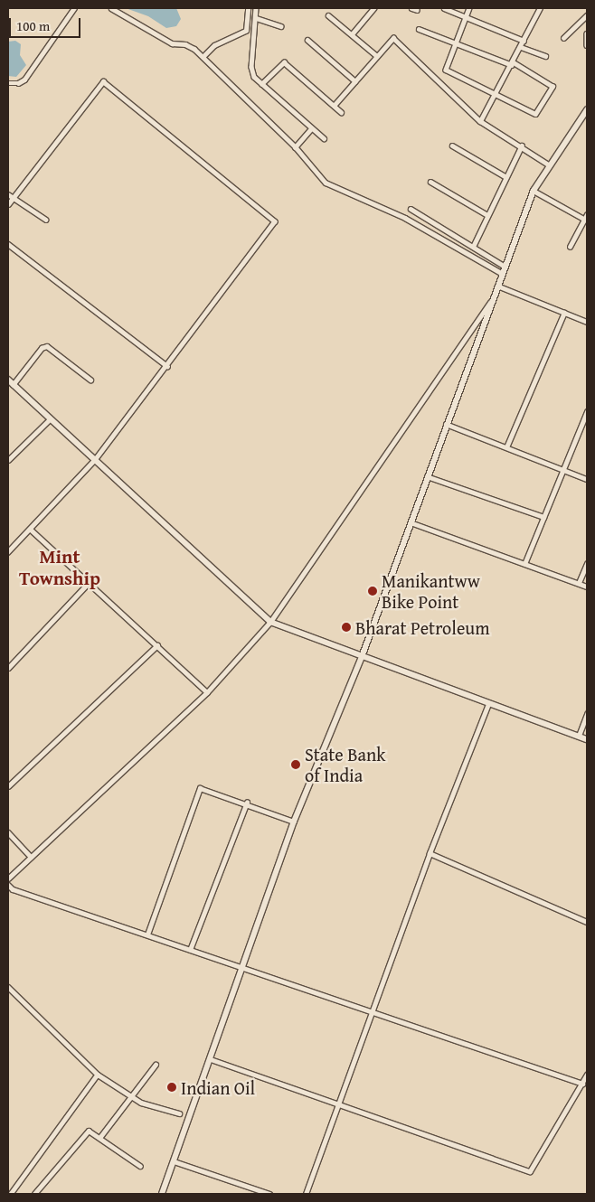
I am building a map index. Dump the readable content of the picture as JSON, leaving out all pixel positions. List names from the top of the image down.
{
  "districts": ["Mint Township"],
  "places": [
    "Manikantww Bike Point",
    "Bharat Petroleum",
    "State Bank of India",
    "Indian Oil"
  ],
  "scale_bar": "100 m"
}
